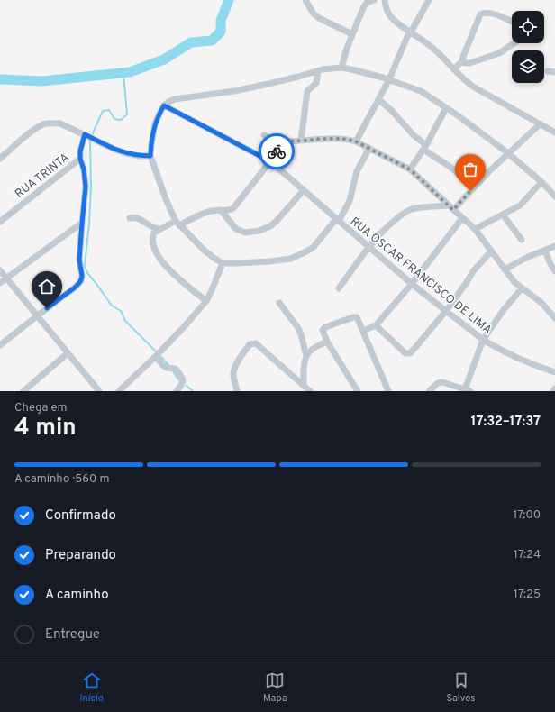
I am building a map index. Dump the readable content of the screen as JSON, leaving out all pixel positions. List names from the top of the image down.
{
  "streets": {
    "street": ["RUA TRINTA", "RUA OSCAR FRANCISCO DE LIMA"]
  },
  "page": {
    "heading": ["4 min", "Chega em", "17:32–17:37"],
    "bar": "A caminho · 560 m",
    "list": [
      ["Confirmado", "17:00"],
      ["Preparando", "17:24"],
      ["A caminho", "17:25"],
      "Entregue"
    ],
    "tabs": ["Início", "Mapa", "Salvos"]
  }
}
